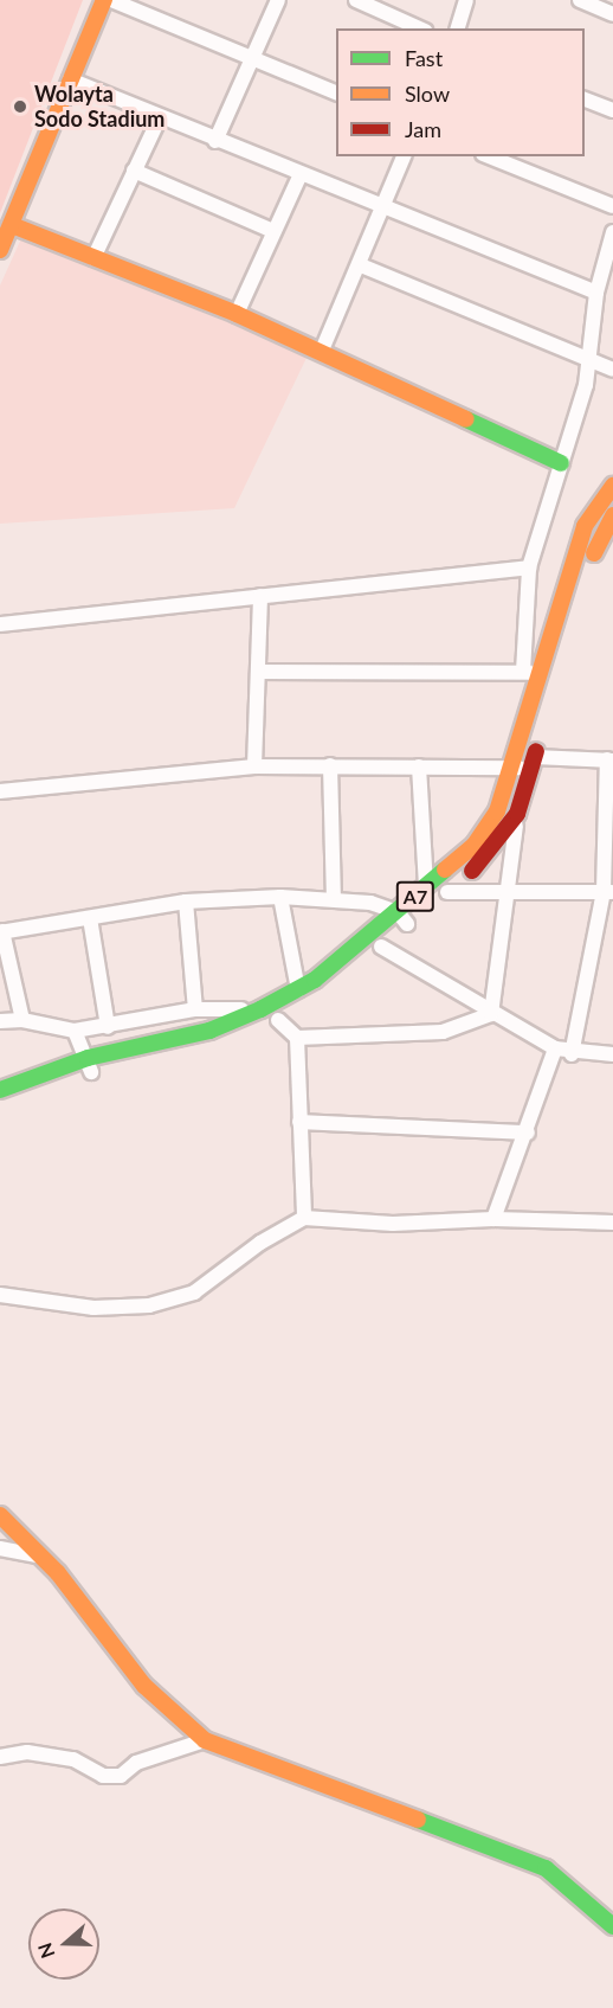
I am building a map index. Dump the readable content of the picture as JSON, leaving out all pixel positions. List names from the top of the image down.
{
  "streets": {
    "main road": ["A7"]
  },
  "places": ["Wolayta Sodo Stadium"],
  "legend": ["Fast", "Slow", "Jam"],
  "north": "left"
}
